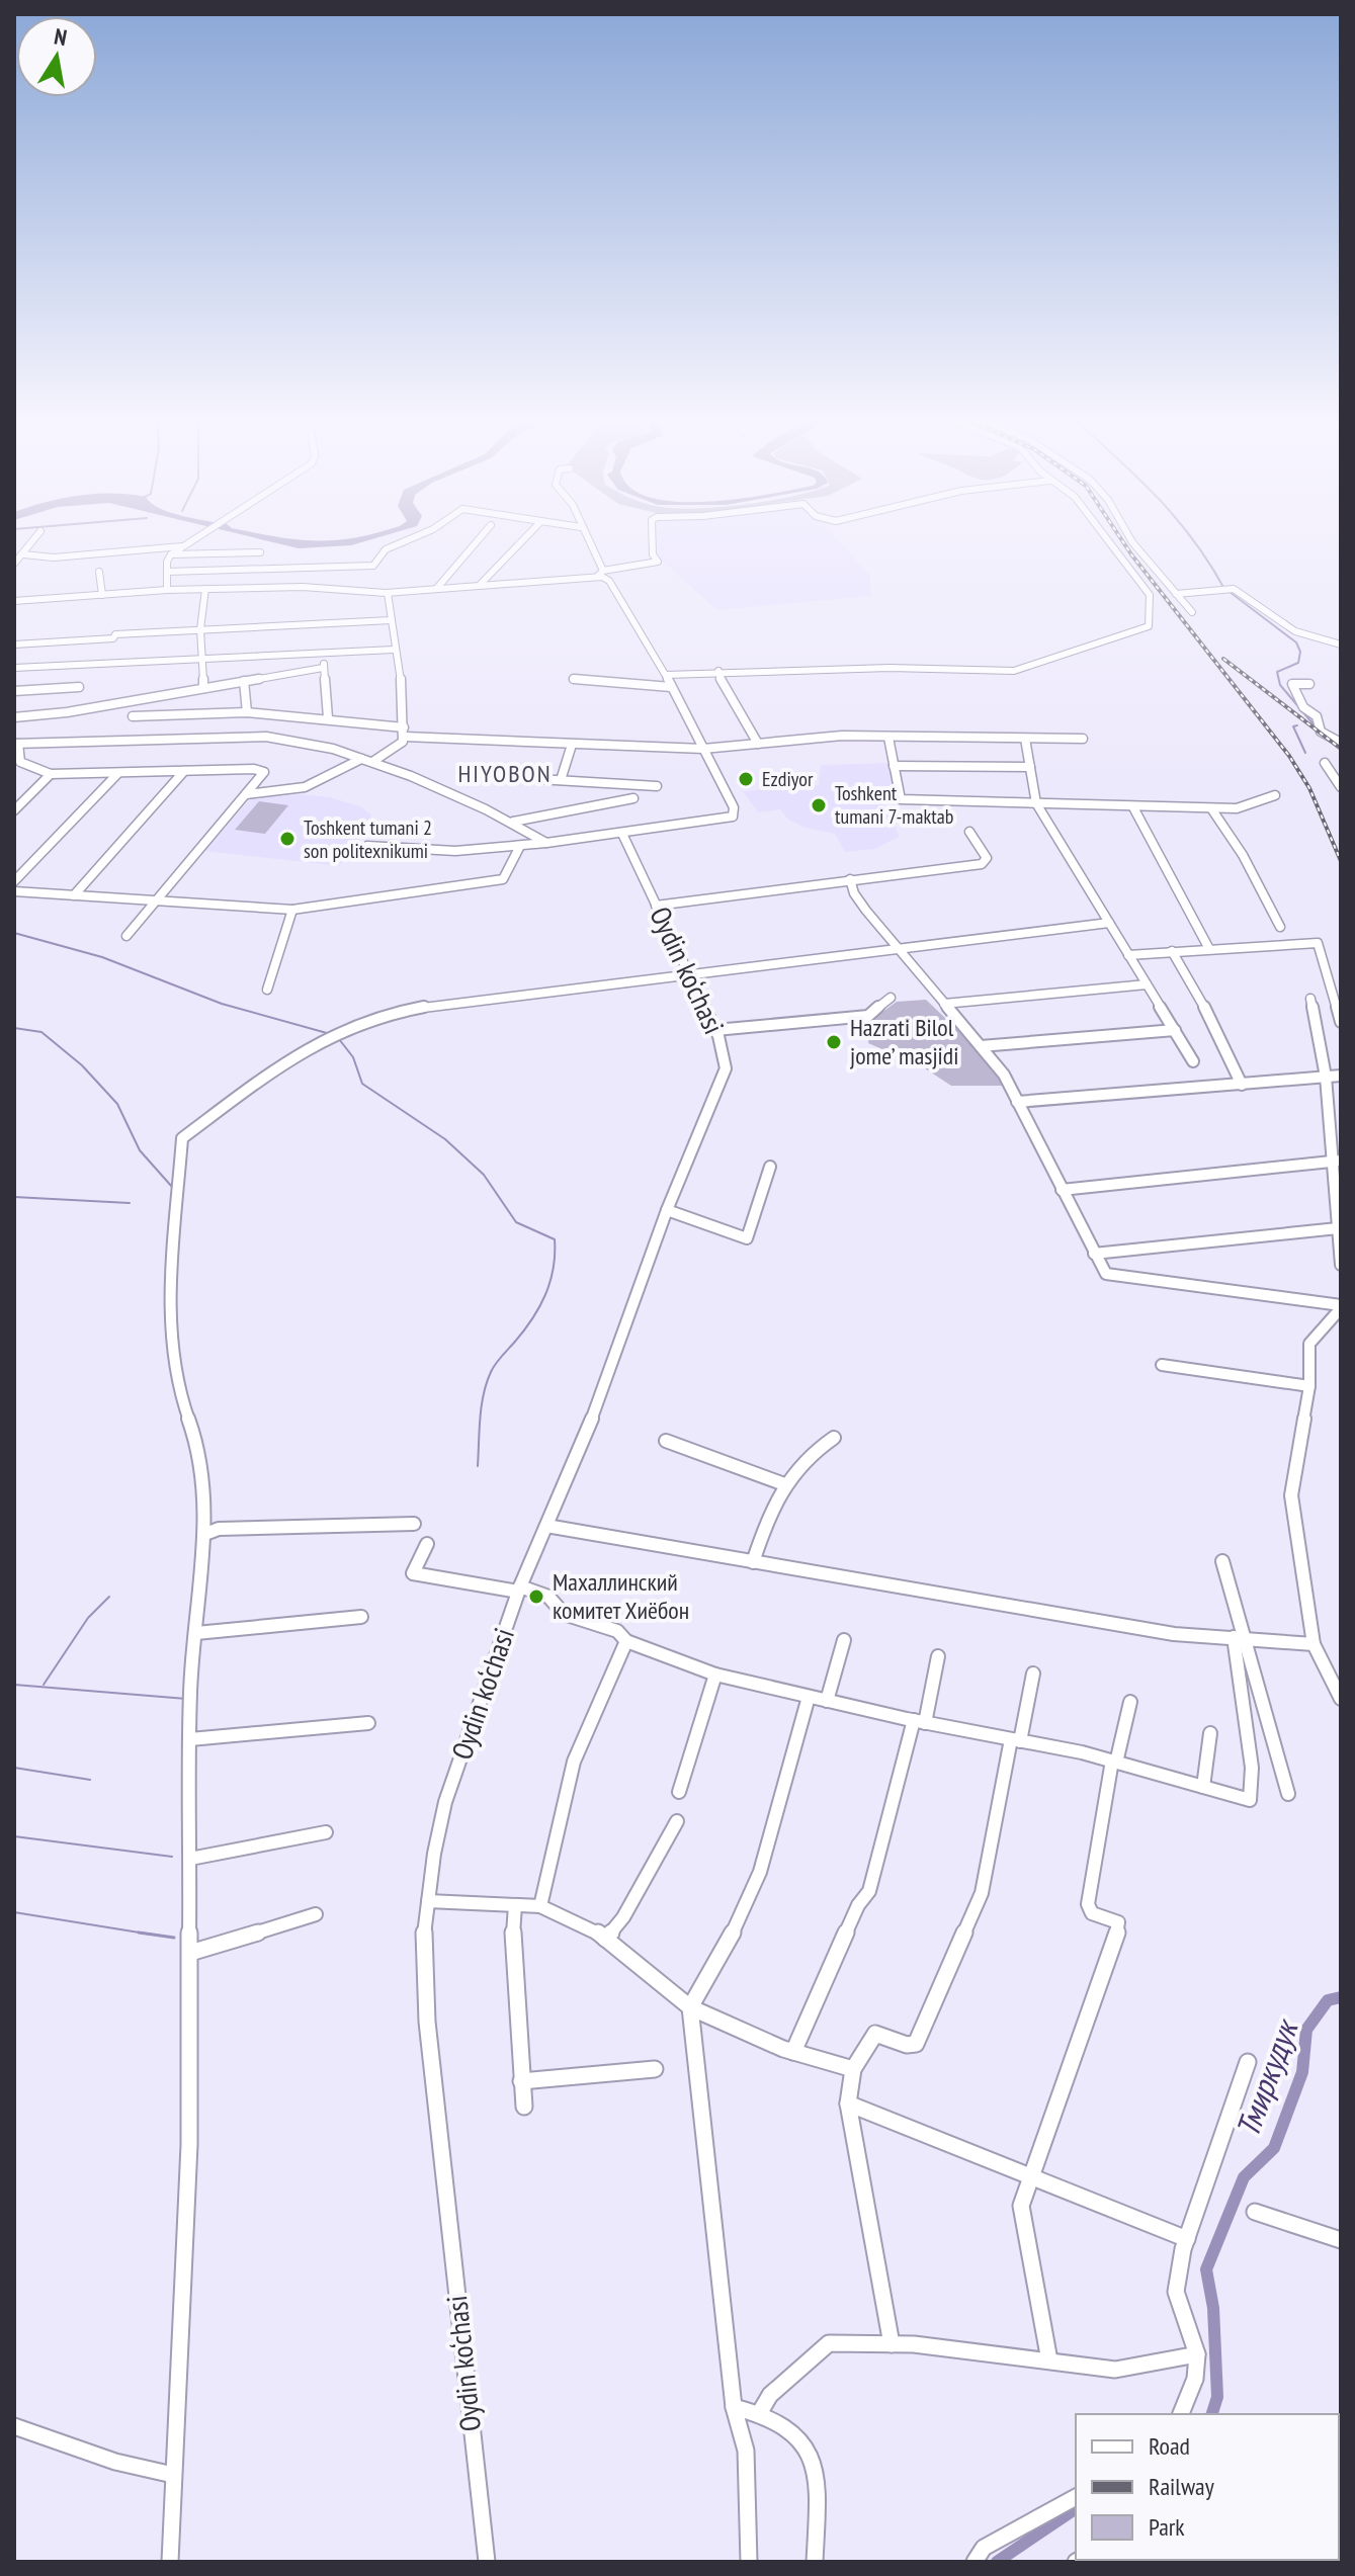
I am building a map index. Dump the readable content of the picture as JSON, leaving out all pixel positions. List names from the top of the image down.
{
  "streets": {
    "street": ["Oydin ko‘chasi"]
  },
  "districts": ["HIYOBON"],
  "water": ["Тмиркудук"],
  "places": [
    "Ezdiyor",
    "Toshkent tumani 7-maktab",
    "Toshkent tumani 2 son politexnikumi",
    "Hazrati Bilol jome’ masjidi",
    "Махаллинский комитет Хиёбон"
  ],
  "legend": ["Road", "Railway", "Park"],
  "north": "top"
}
